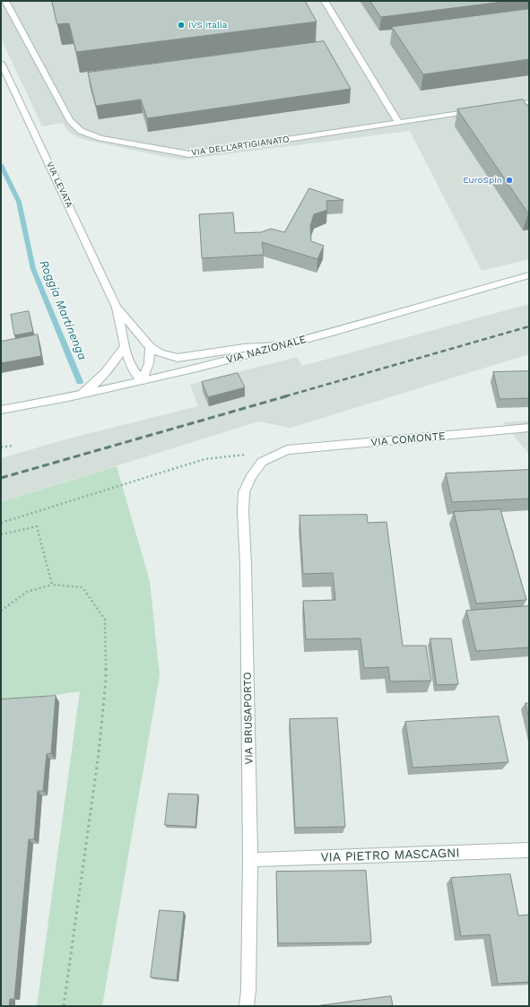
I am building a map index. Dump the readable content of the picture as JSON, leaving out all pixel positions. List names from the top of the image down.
{
  "streets": {
    "street": [
      "VIA DELL'ARTIGIANATO",
      "VIA LEVATA",
      "VIA NAZIONALE",
      "VIA COMONTE",
      "VIA BRUSAPORTO",
      "VIA PIETRO MASCAGNI"
    ]
  },
  "crossings": [
    ["VIA LEVATA", "VIA NAZIONALE"],
    ["VIA COMONTE", "VIA BRUSAPORTO"],
    ["VIA BRUSAPORTO", "VIA PIETRO MASCAGNI"]
  ],
  "water": ["Roggia Martinenga"],
  "places": ["IVS Italia", "EuroSpin"]
}
